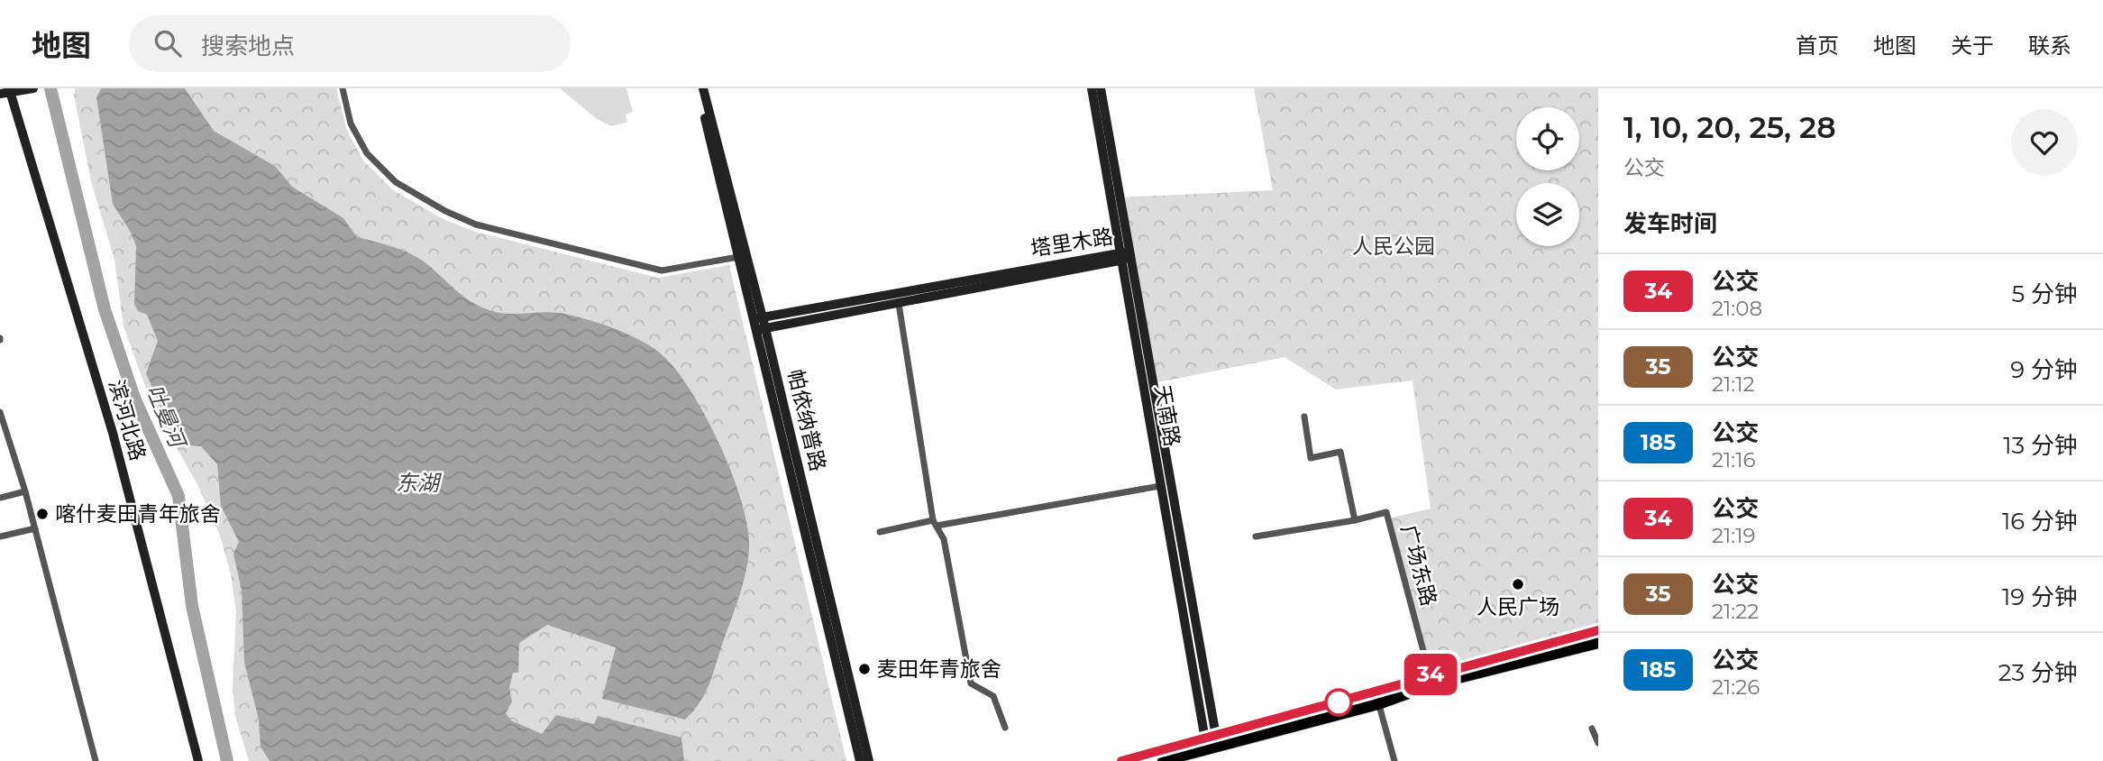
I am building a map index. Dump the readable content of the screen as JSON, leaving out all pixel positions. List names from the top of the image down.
{
  "streets": {
    "main road": [
      "塔里木路",
      "天南路",
      "滨河北路",
      "帕依纳普路"
    ],
    "street": ["广场东路"]
  },
  "crossings": [
    ["塔里木路", "天南路"],
    ["塔里木路", "帕依纳普路"]
  ],
  "water": ["吐曼河", "东湖"],
  "parks": ["人民公园"],
  "places": ["喀什麦田青年旅舍", "人民广场", "麦田年青旅舍"],
  "lines": ["bus line 34"],
  "page": {
    "header": "地图",
    "search": "搜索地点",
    "nav": [
      "首页",
      "地图",
      "关于",
      "联系"
    ],
    "on_map": "34",
    "heading": [
      ["1, 10, 20, 25, 28", "公交"],
      "发车时间"
    ],
    "list": [
      {
        "mark": "34",
        "name": "公交",
        "note": "21:08",
        "value": "5 分钟"
      },
      {
        "mark": "35",
        "name": "公交",
        "note": "21:12",
        "value": "9 分钟"
      },
      {
        "mark": "185",
        "name": "公交",
        "note": "21:16",
        "value": "13 分钟"
      },
      {
        "mark": "34",
        "name": "公交",
        "note": "21:19",
        "value": "16 分钟"
      },
      {
        "mark": "35",
        "name": "公交",
        "note": "21:22",
        "value": "19 分钟"
      },
      {
        "mark": "185",
        "name": "公交",
        "note": "21:26",
        "value": "23 分钟"
      }
    ]
  }
}
